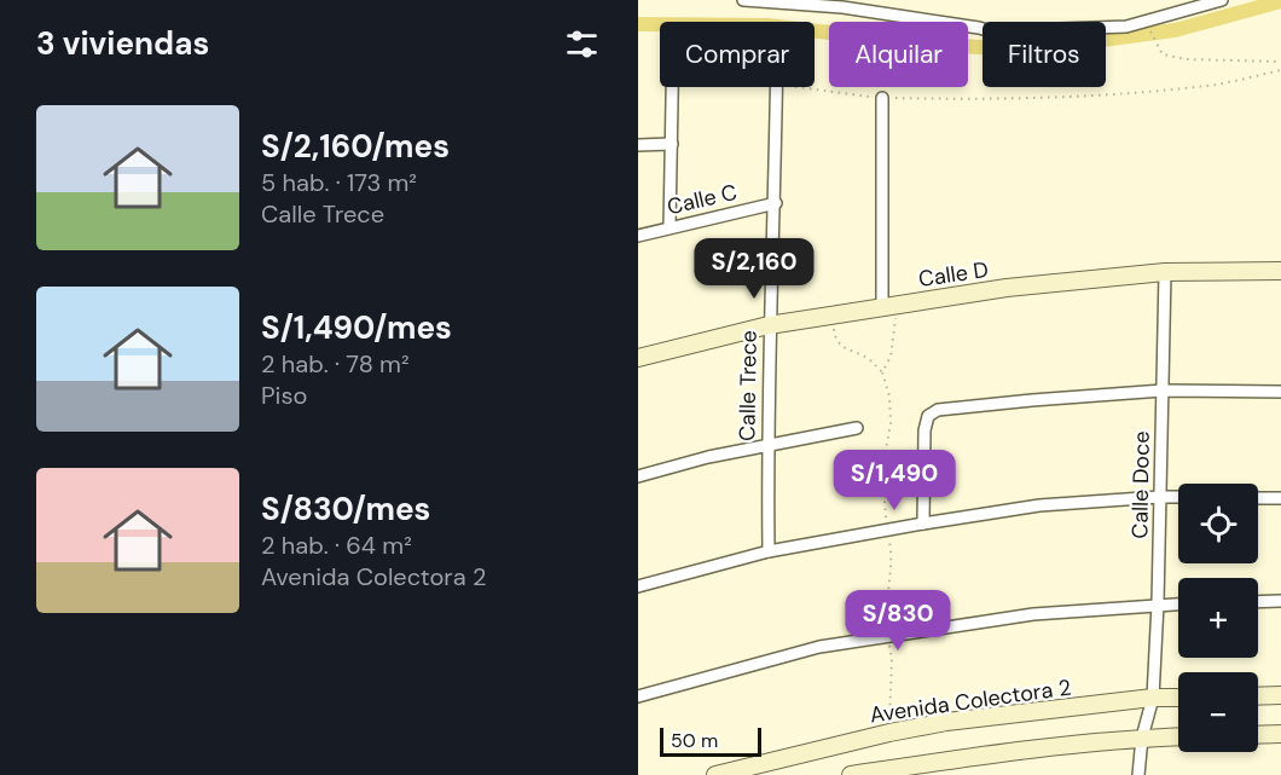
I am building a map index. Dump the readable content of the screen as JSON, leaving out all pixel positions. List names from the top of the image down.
{
  "streets": {
    "street": [
      "Calle C",
      "Calle D",
      "Calle Trece",
      "Calle Doce",
      "Avenida Colectora 2"
    ]
  },
  "crossings": [
    ["Calle C", "Calle Trece"],
    ["Calle D", "Calle Trece"],
    ["Calle D", "Calle Doce"],
    ["Calle Doce", "Avenida Colectora 2"]
  ],
  "scale_bar": "50 m",
  "page": {
    "heading": "3 viviendas",
    "chip": ["Comprar", "Alquilar", "Filtros"],
    "list": [
      {
        "name": "S/2,160/mes",
        "note": "5 hab. · 173 m² · Calle Trece"
      },
      {
        "name": "S/1,490/mes",
        "note": "2 hab. · 78 m² · Piso"
      },
      {
        "name": "S/830/mes",
        "note": "2 hab. · 64 m² · Avenida Colectora 2"
      }
    ],
    "price": ["S/2,160", "S/1,490", "S/830"],
    "map_buttons": ["+", "−"],
    "scale": "50 m"
  }
}
